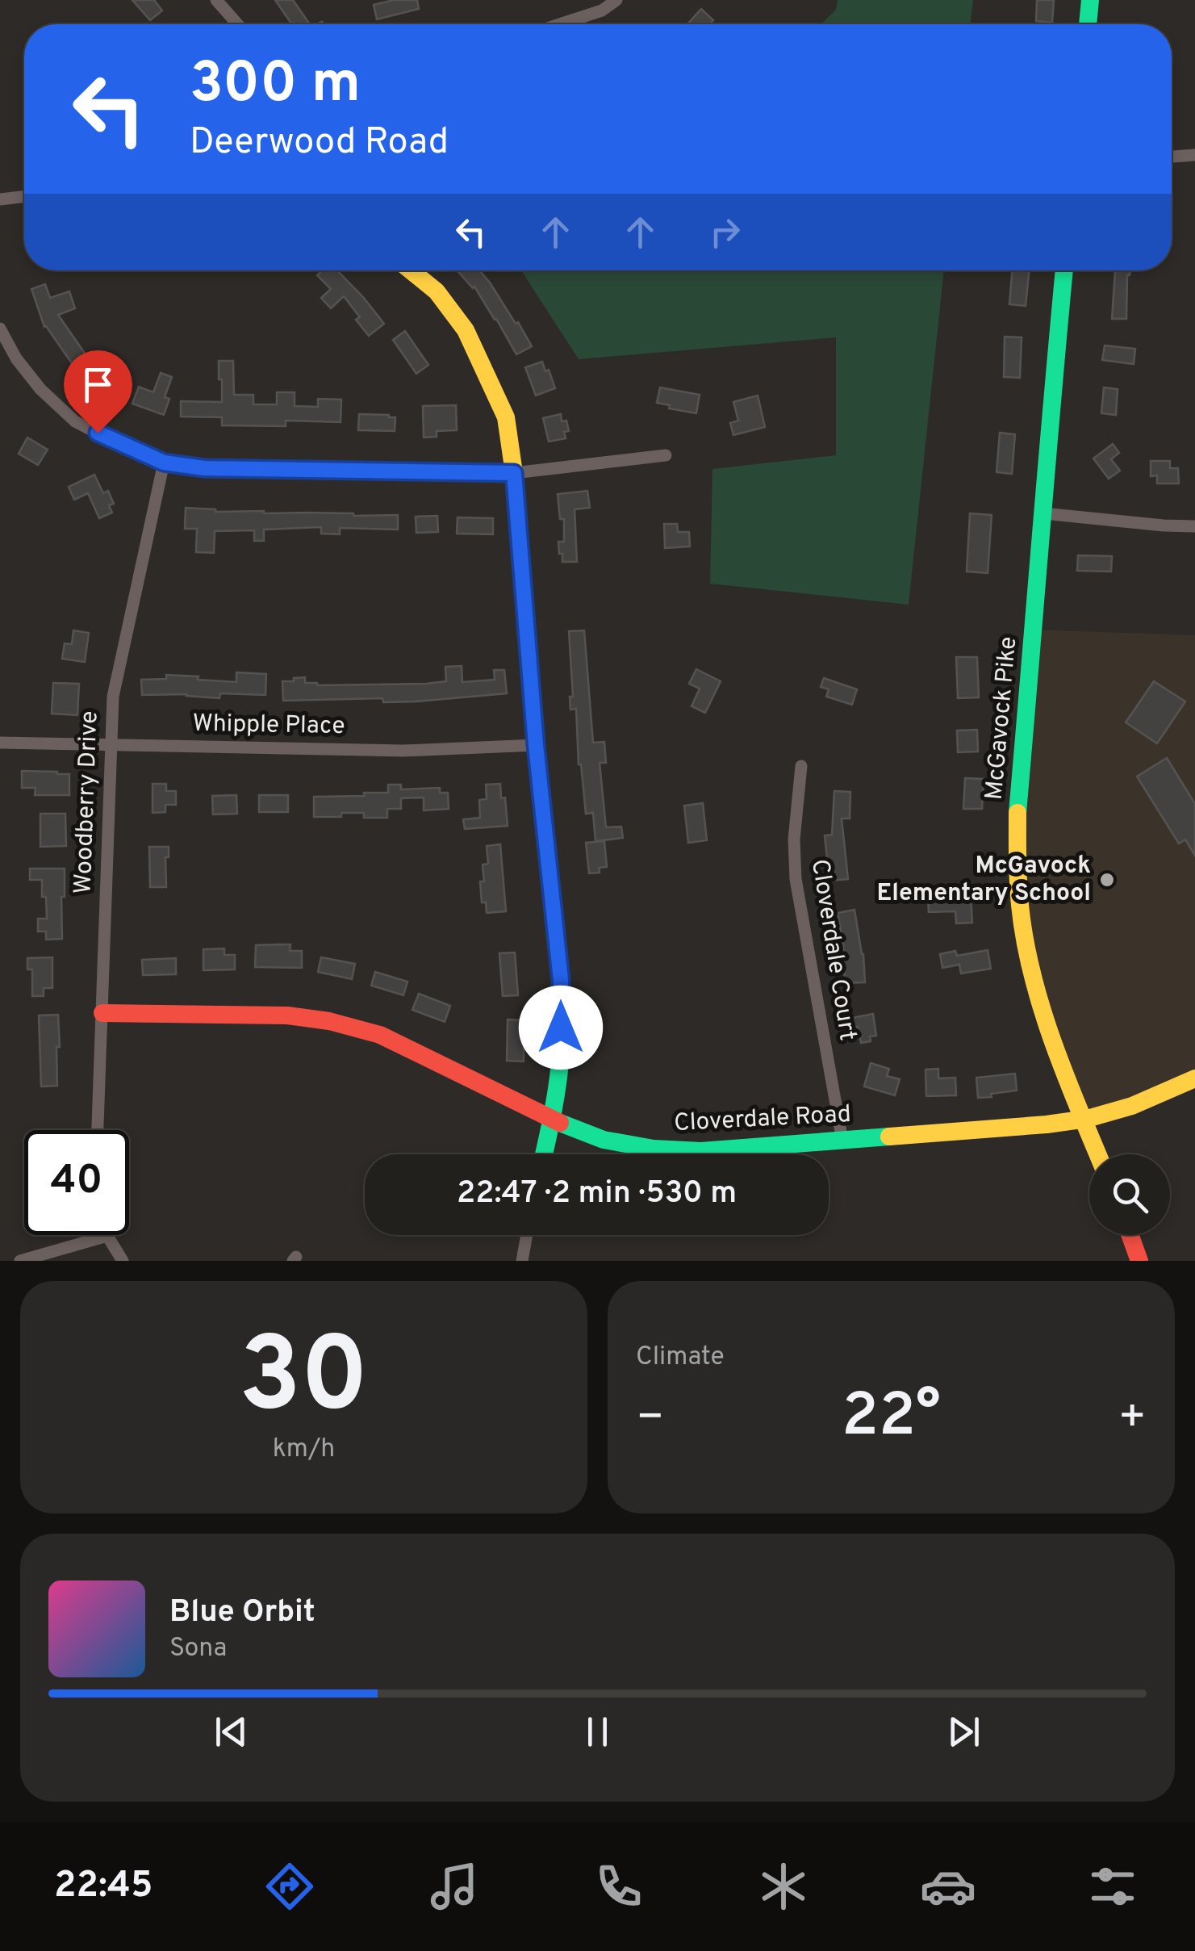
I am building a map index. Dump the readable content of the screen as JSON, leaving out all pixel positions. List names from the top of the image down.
{
  "streets": {
    "street": [
      "McGavock Pike",
      "Whipple Place",
      "Woodberry Drive",
      "Cloverdale Court",
      "Cloverdale Road"
    ]
  },
  "crossings": [
    ["McGavock Pike", "Cloverdale Road"],
    ["Whipple Place", "Woodberry Drive"],
    ["Woodberry Drive", "Cloverdale Road"],
    ["Cloverdale Court", "Cloverdale Road"]
  ],
  "places": ["McGavock Elementary School"],
  "page": {
    "turn": ["300 m", "Deerwood Road"],
    "limit": "40",
    "trip": "22:47 · 2 min · 530 m",
    "tile": [
      ["30", "km/h"],
      "Climate"
    ],
    "heat": ["−", "22°", "+"],
    "song": ["Blue Orbit", "Sona"],
    "tabs": "22:45"
  }
}
